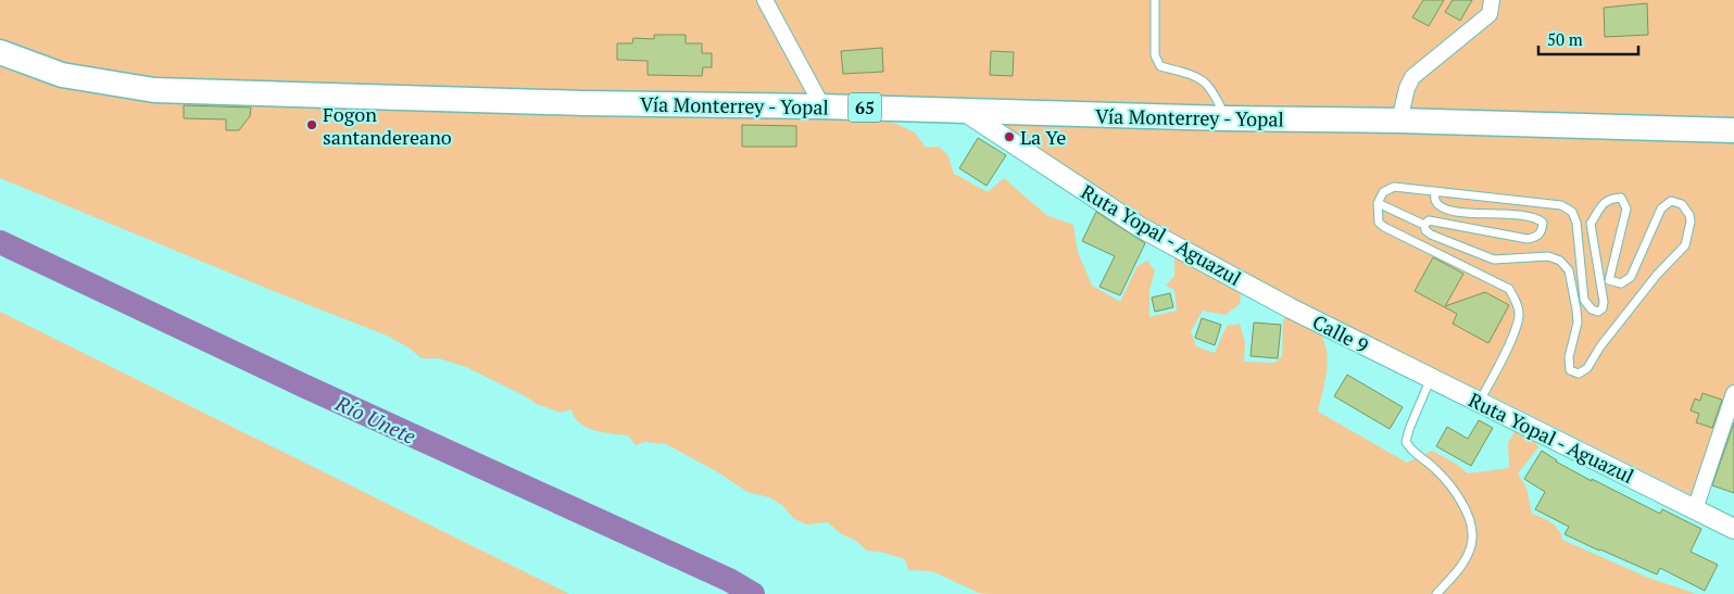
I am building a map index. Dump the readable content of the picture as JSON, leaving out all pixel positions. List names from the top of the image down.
{
  "streets": {
    "highway": ["Vía Monterrey - Yopal", "65"],
    "lane": ["Ruta Yopal - Aguazul"]
  },
  "crossings": [
    ["Vía Monterrey - Yopal", "Ruta Yopal - Aguazul"]
  ],
  "water": ["Río Unete"],
  "places": ["Fogon santandereano", "La Ye"],
  "scale_bar": "50 m"
}
